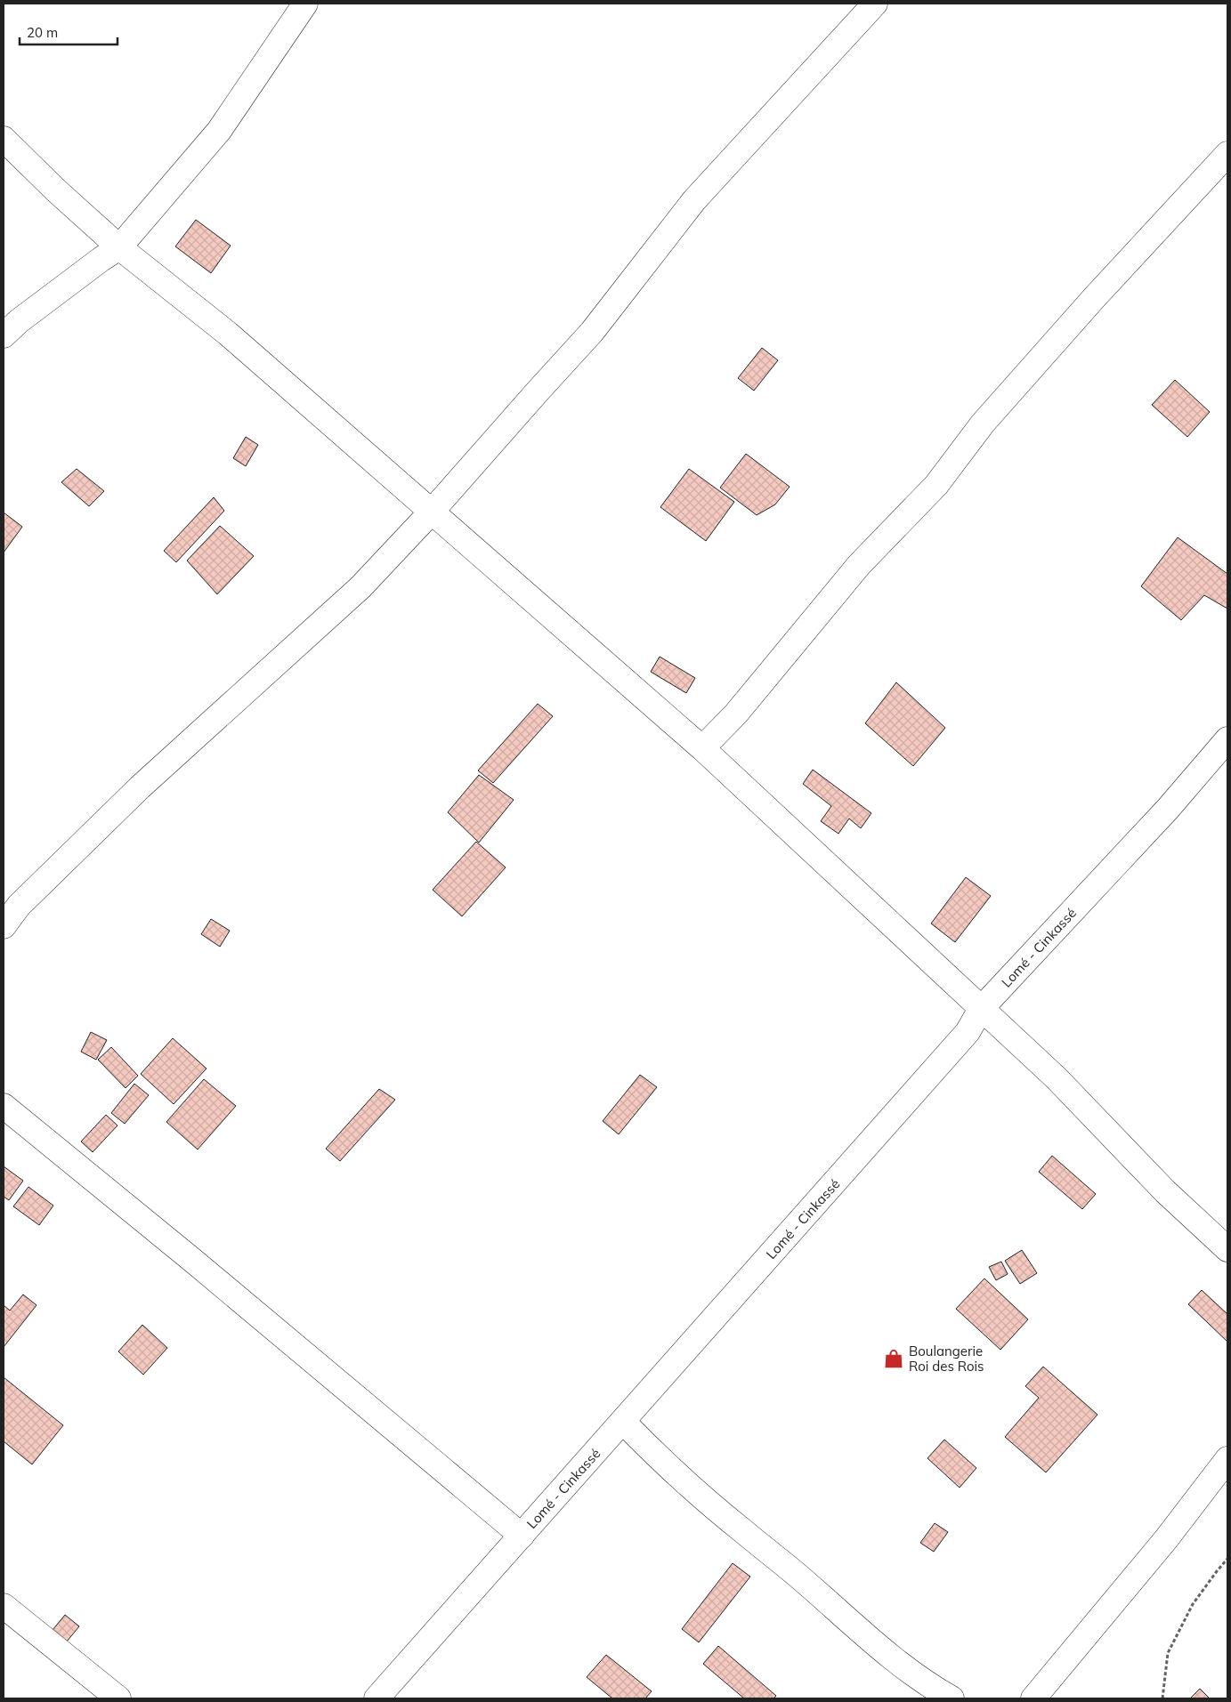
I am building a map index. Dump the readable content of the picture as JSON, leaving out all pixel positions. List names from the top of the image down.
{
  "streets": {
    "main road": ["Lomé - Cinkassé"]
  },
  "places": {
    "shop": ["Boulangerie Roi des Rois"]
  },
  "scale_bar": "20 m"
}
